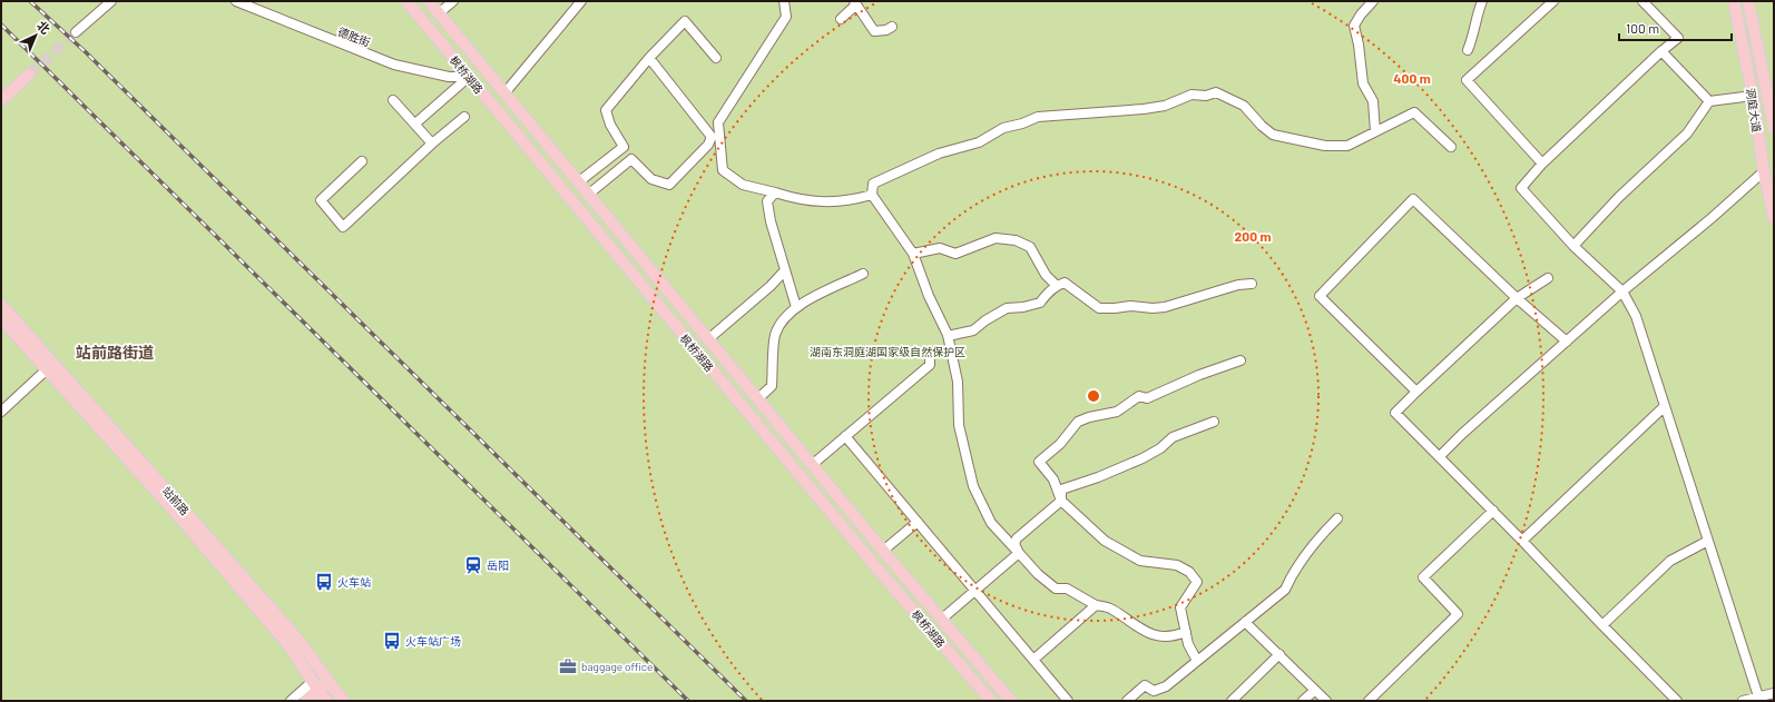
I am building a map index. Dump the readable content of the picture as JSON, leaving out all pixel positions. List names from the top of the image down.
{
  "streets": {
    "main road": ["枫桥湖路", "洞庭大道", "站前路"],
    "street": ["德胜街"]
  },
  "crossings": [
    ["德胜街", "枫桥湖路"]
  ],
  "districts": ["站前路街道"],
  "parks": ["湖南东洞庭湖国家级自然保护区"],
  "places": {
    "station": ["岳阳"],
    "bus stop": ["火车站", "火车站广场"],
    "office": ["baggage office"]
  },
  "scale_bar": "100 m",
  "north": "top right",
  "rings": ["400 m", "200 m"]
}
